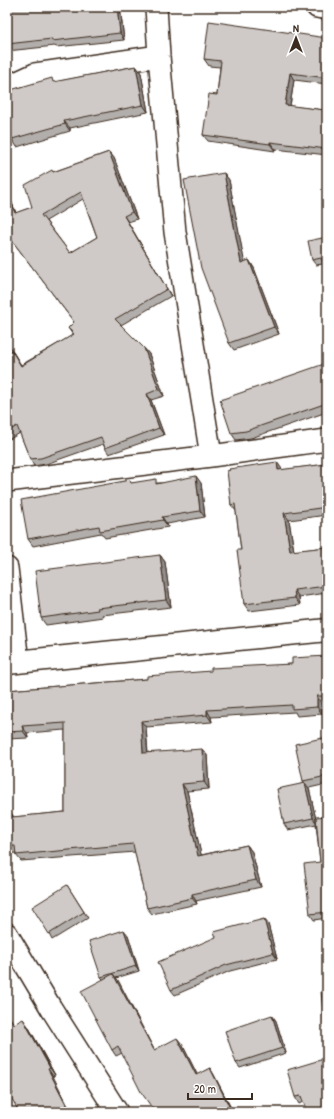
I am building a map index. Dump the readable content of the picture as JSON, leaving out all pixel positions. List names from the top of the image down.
{
  "scale_bar": "20 m",
  "north": "top"
}
